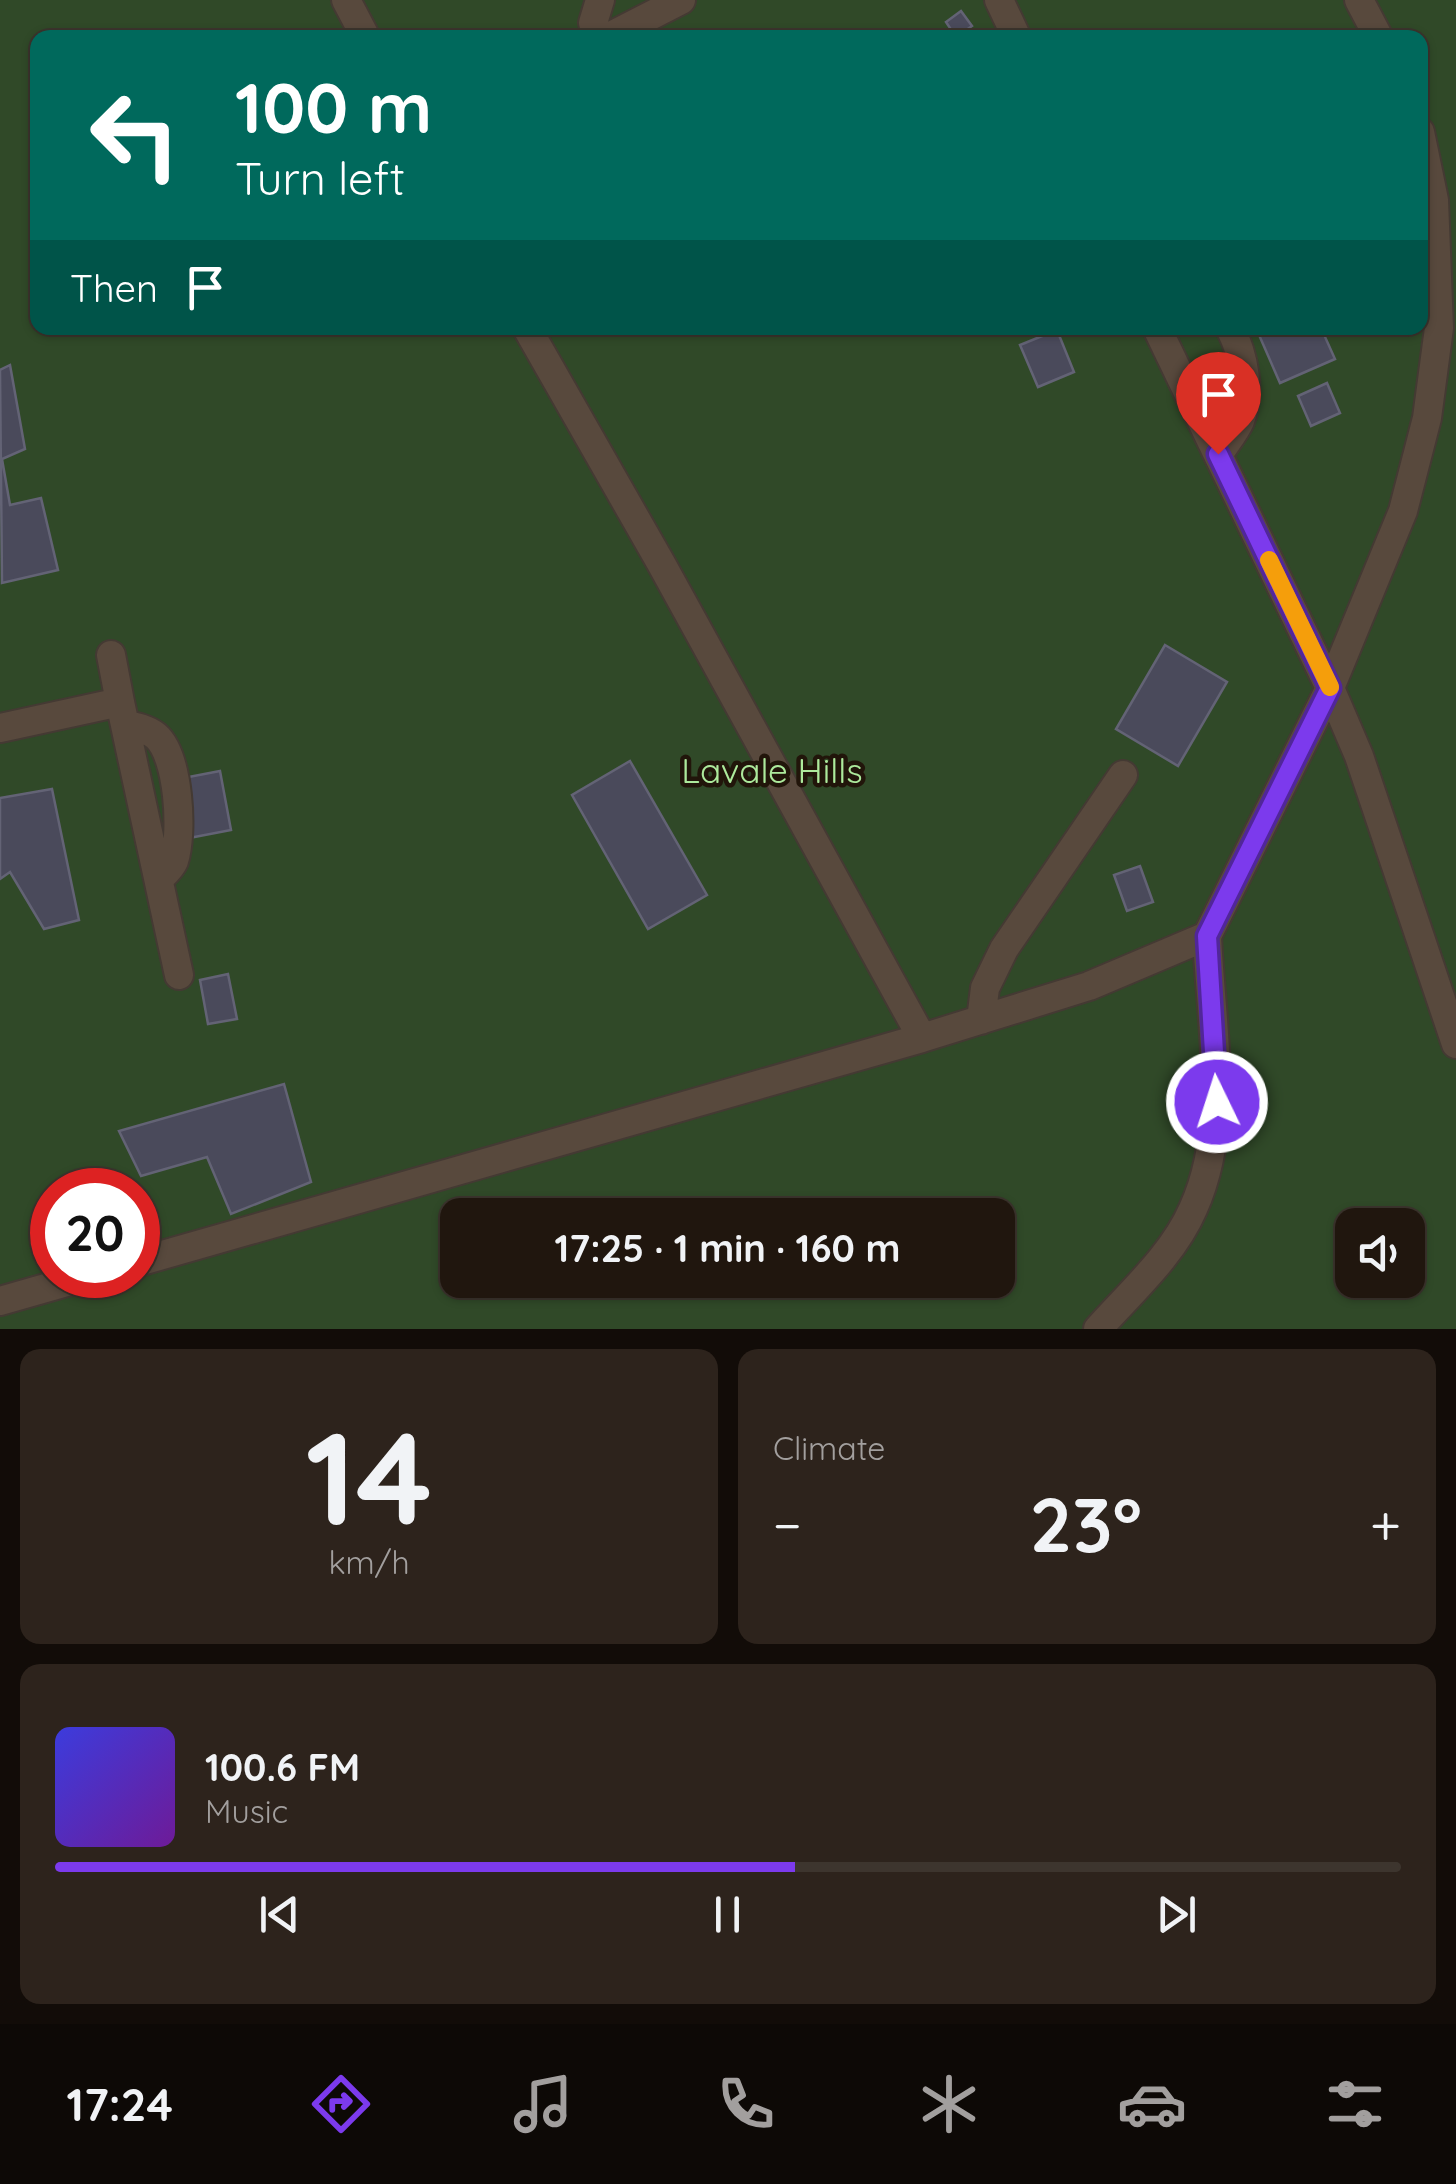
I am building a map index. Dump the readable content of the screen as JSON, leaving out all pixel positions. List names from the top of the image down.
{
  "parks": ["Lavale Hills"],
  "page": {
    "turn": ["100 m", "Turn left"],
    "then": "Then",
    "limit": "20",
    "trip": "17:25 · 1 min · 160 m",
    "tile": [
      ["14", "km/h"],
      "Climate"
    ],
    "heat": ["−", "23°", "+"],
    "song": ["100.6 FM", "Music"],
    "tabs": "17:24"
  }
}
